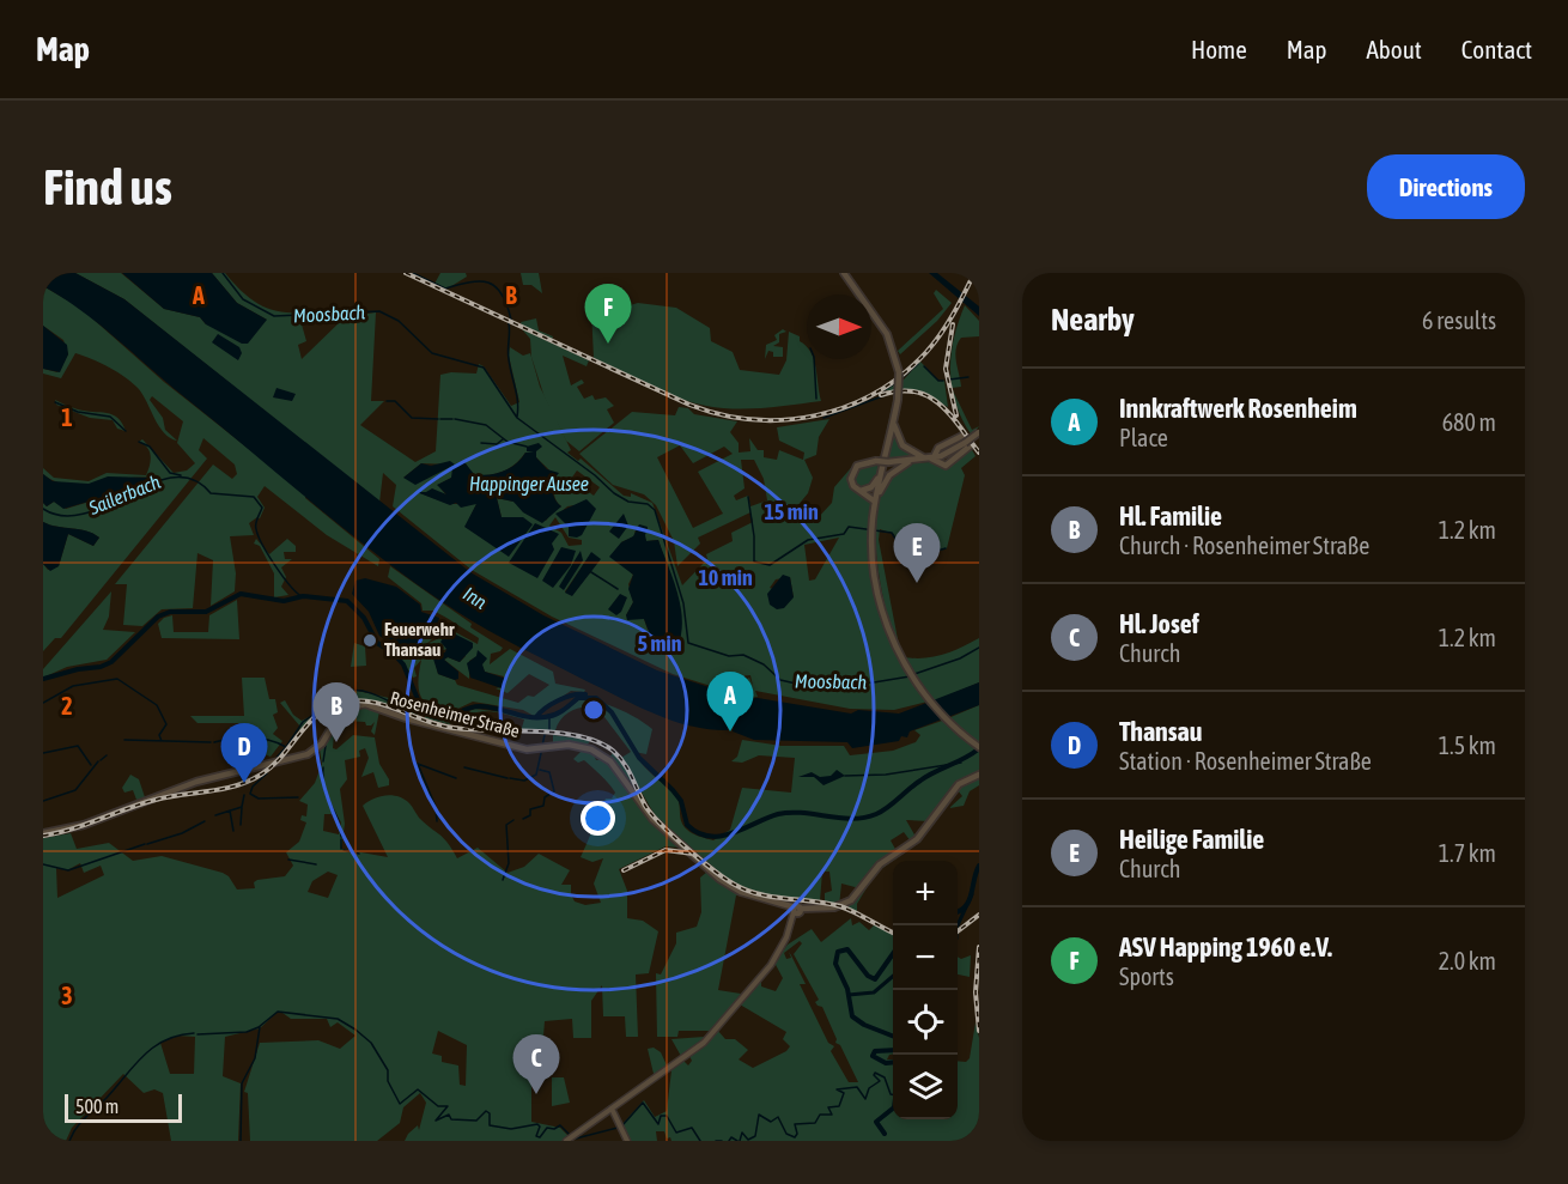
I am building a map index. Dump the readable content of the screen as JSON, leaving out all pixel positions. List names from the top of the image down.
{
  "streets": {
    "main road": ["Rosenheimer Straße"]
  },
  "water": [
    "Moosbach",
    "Happinger Ausee",
    "Sailerbach",
    "Inn"
  ],
  "places": ["Feuerwehr Thansau"],
  "scale_bar": "500 m",
  "north": "right",
  "page": {
    "header": "Map",
    "nav": [
      "Home",
      "Map",
      "About",
      "Contact"
    ],
    "buttons": "Directions",
    "title": "Find us",
    "heading": ["Nearby", "6 results"],
    "pins": [
      "F",
      "E",
      "A",
      "B",
      "D",
      "C"
    ],
    "list": [
      {
        "mark": "A",
        "name": "Innkraftwerk Rosenheim",
        "note": "Place",
        "value": "680 m"
      },
      {
        "mark": "B",
        "name": "Hl. Familie",
        "note": "Church · Rosenheimer Straße",
        "value": "1.2 km"
      },
      {
        "mark": "C",
        "name": "Hl. Josef",
        "note": "Church",
        "value": "1.2 km"
      },
      {
        "mark": "D",
        "name": "Thansau",
        "note": "Station · Rosenheimer Straße",
        "value": "1.5 km"
      },
      {
        "mark": "E",
        "name": "Heilige Familie",
        "note": "Church",
        "value": "1.7 km"
      },
      {
        "mark": "F",
        "name": "ASV Happing 1960 e.V.",
        "note": "Sports",
        "value": "2.0 km"
      }
    ],
    "map_buttons": ["+", "−"],
    "scale": "500 m"
  },
  "grid": {
    "columns": ["A", "B"],
    "rows": ["1", "2", "3"]
  },
  "rings": ["15 min", "10 min", "5 min"]
}
